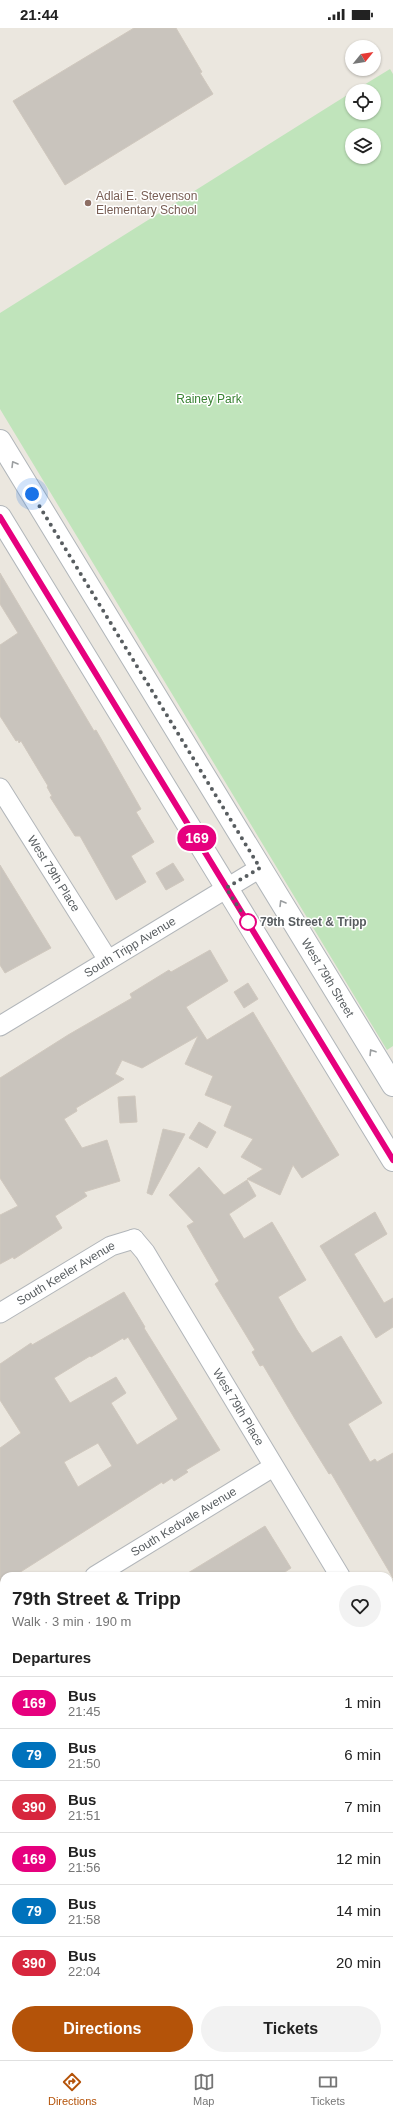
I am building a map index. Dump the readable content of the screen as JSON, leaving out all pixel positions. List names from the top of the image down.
{
  "streets": {
    "main road": ["West 79th Street"],
    "street": [
      "West 79th Place",
      "South Tripp Avenue",
      "South Keeler Avenue",
      "South Kedvale Avenue"
    ]
  },
  "crossings": [
    ["West 79th Place", "South Tripp Avenue"],
    ["West 79th Place", "South Keeler Avenue"],
    ["West 79th Place", "South Kedvale Avenue"],
    ["South Tripp Avenue", "West 79th Street"]
  ],
  "parks": ["Rainey Park"],
  "places": ["Adlai E. Stevenson Elementary School", "79th Street & Tripp"],
  "lines": ["bus line 169"],
  "north": "top right",
  "page": {
    "status": "21:44",
    "on_map": "169",
    "heading": [
      ["79th Street & Tripp", "Walk · 3 min · 190 m"],
      "Departures"
    ],
    "list": [
      {
        "mark": "169",
        "name": "Bus",
        "note": "21:45",
        "value": "1 min"
      },
      {
        "mark": "79",
        "name": "Bus",
        "note": "21:50",
        "value": "6 min"
      },
      {
        "mark": "390",
        "name": "Bus",
        "note": "21:51",
        "value": "7 min"
      },
      {
        "mark": "169",
        "name": "Bus",
        "note": "21:56",
        "value": "12 min"
      },
      {
        "mark": "79",
        "name": "Bus",
        "note": "21:58",
        "value": "14 min"
      },
      {
        "mark": "390",
        "name": "Bus",
        "note": "22:04",
        "value": "20 min"
      }
    ],
    "buttons": ["Directions", "Tickets"],
    "tabs": ["Directions", "Map", "Tickets"]
  }
}
